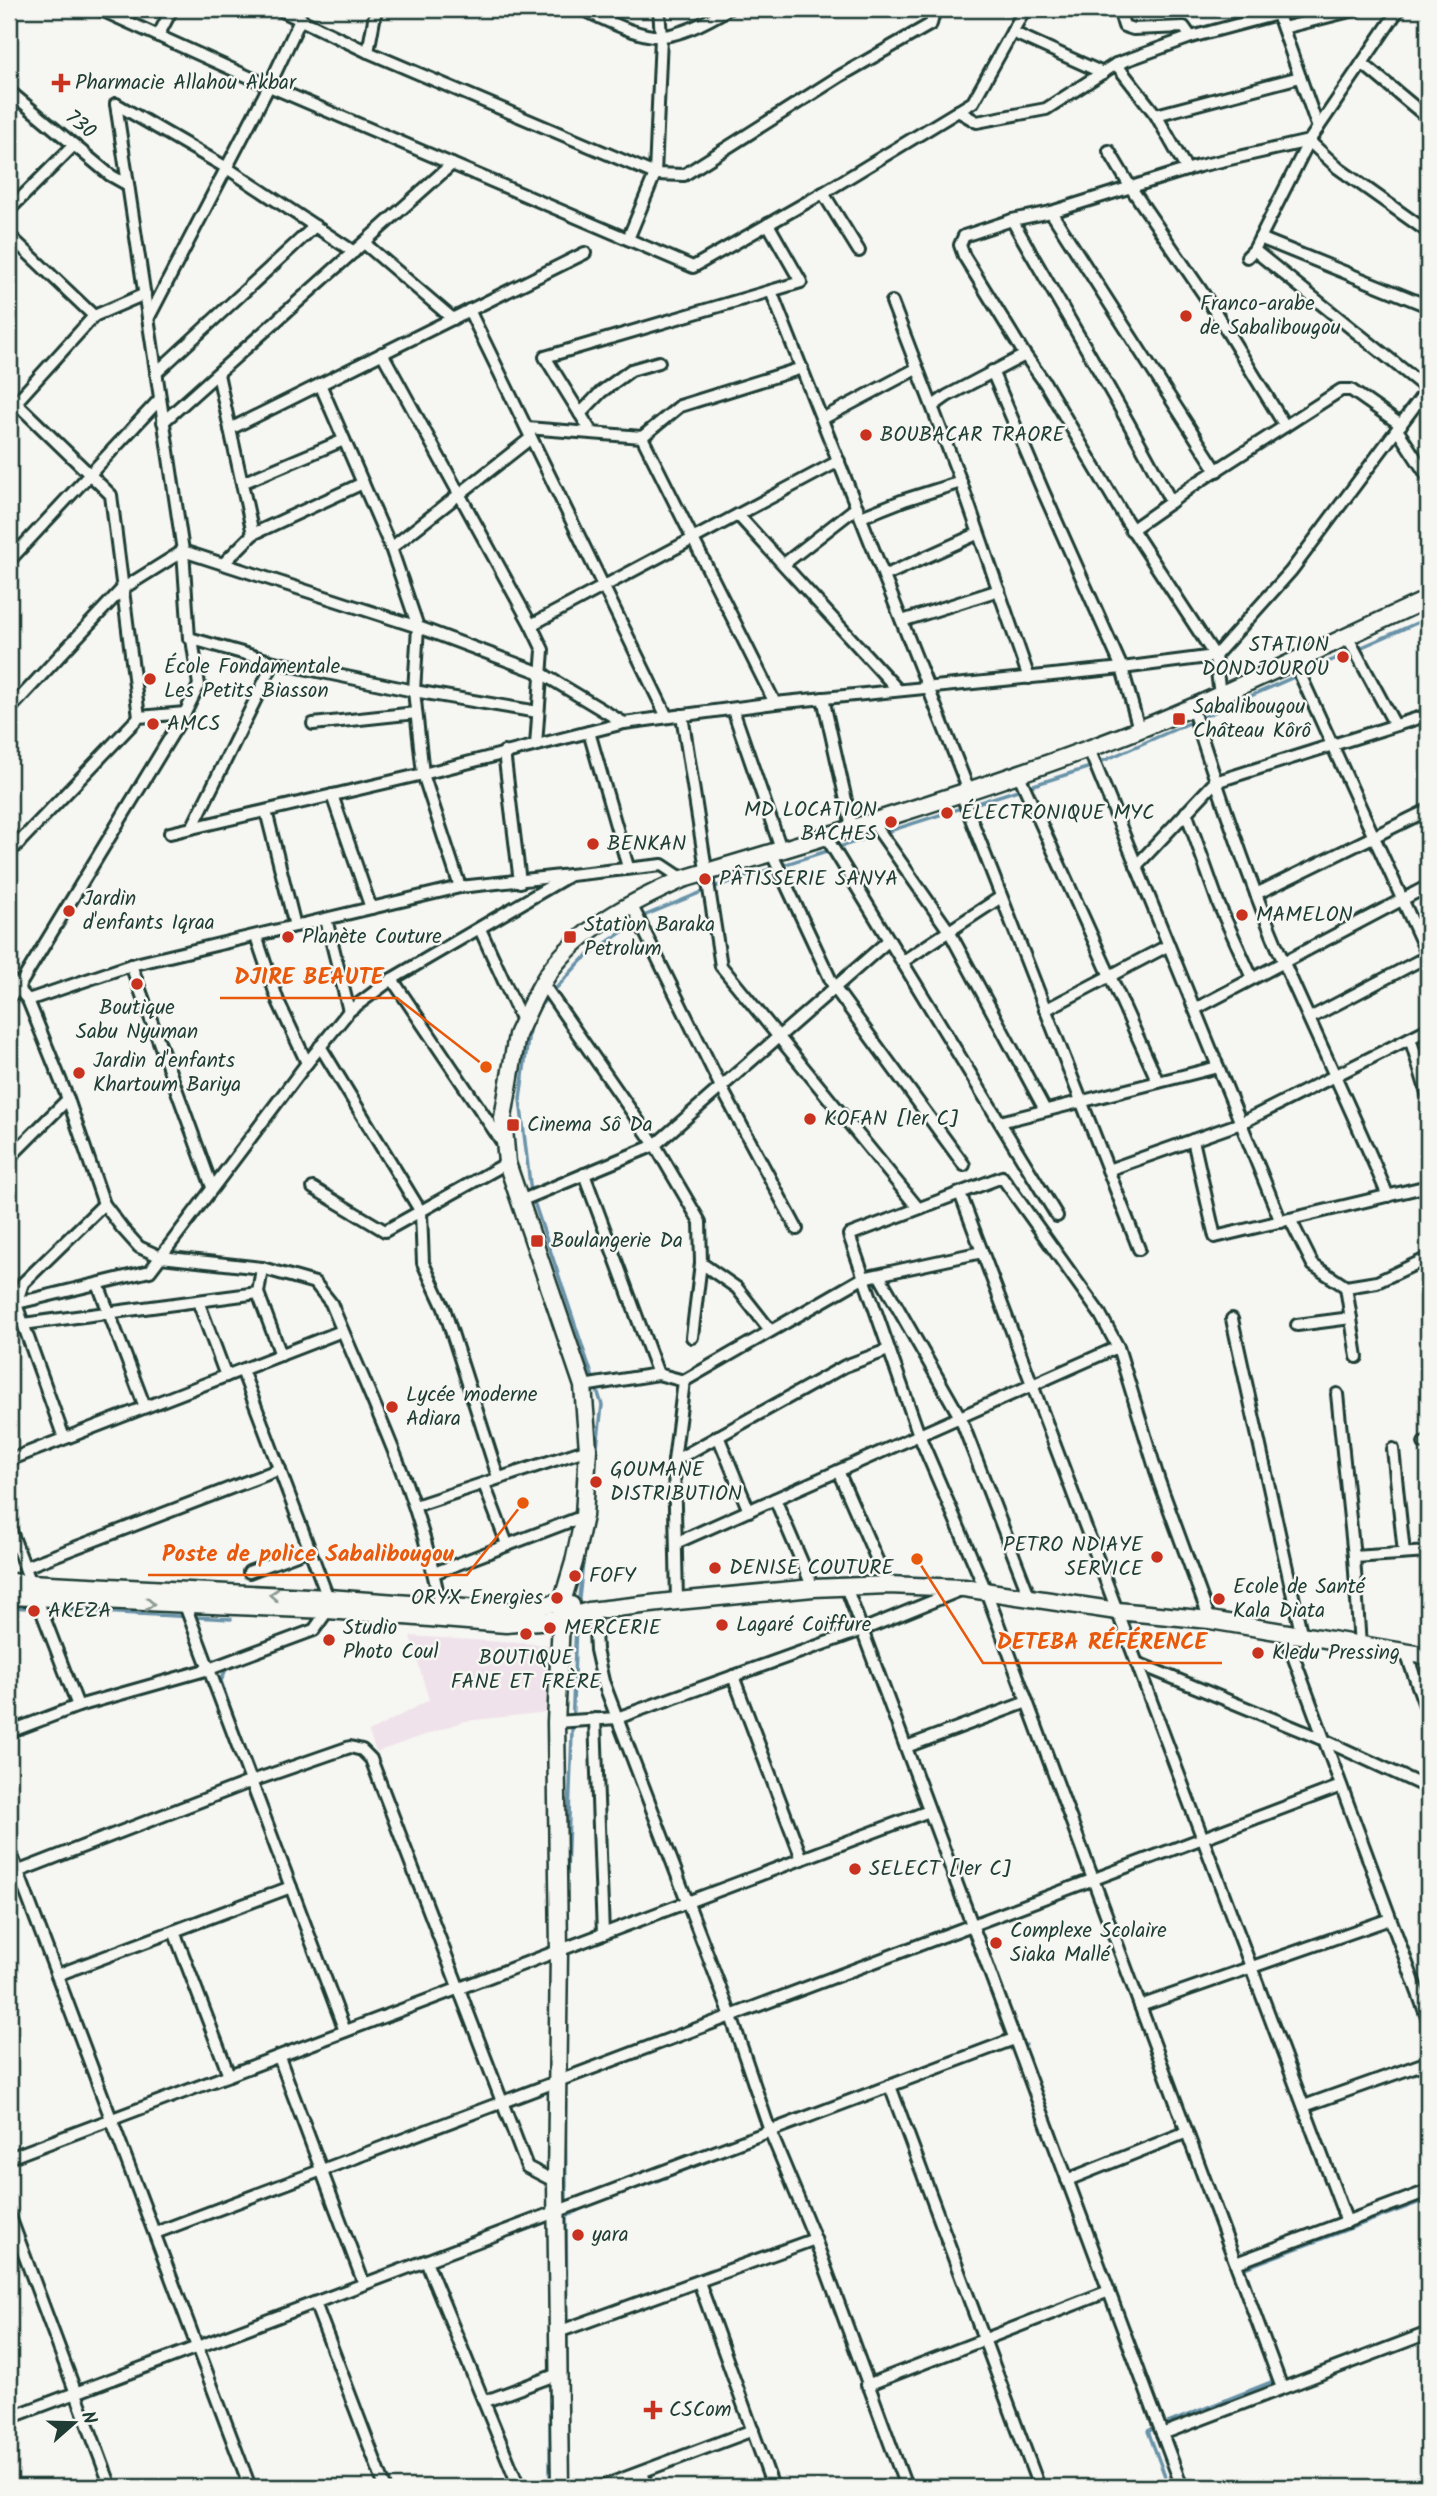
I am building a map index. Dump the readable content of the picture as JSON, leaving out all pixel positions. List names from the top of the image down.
{
  "streets": {
    "street": ["730"]
  },
  "places": {
    "health": ["Pharmacie Allahou Akbar", "CSCom"],
    "other": [
      "Franco-arabe de Sabalibougou",
      "BOUBACAR TRAORE",
      "STATION DONDJOUROU",
      "École Fondamentale Les Petits Biasson",
      "AMCS",
      "ÉLECTRONIQUE MYC",
      "MD LOCATION BACHES",
      "BENKAN",
      "PÂTISSERIE SANYA",
      "Jardin d'enfants Iqraa",
      "MAMELON",
      "Planète Couture",
      "Boutique Sabu Nyuman",
      "DJIRE BEAUTE",
      "Jardin d'enfants Khartoum Bariya",
      "KOFAN [1er C]",
      "Lycée moderne Adiara",
      "GOUMANE DISTRIBUTION",
      "Poste de police Sabalibougou",
      "PETRO NDIAYE SERVICE",
      "DETEBA RÉFÉRENCE",
      "DENISE COUTURE",
      "FOFY",
      "ORYX Energies",
      "Ecole de Santé Kala Diata",
      "AKEZA",
      "Lagaré Coiffure",
      "MERCERIE",
      "BOUTIQUE FANE ET FRÈRE",
      "Studio Photo Coul",
      "Kledu Pressing",
      "SELECT [1er C]",
      "Complexe Scolaire Siaka Mallé",
      "yara"
    ],
    "transit": [
      "Sabalibougou Château Kôrô",
      "Station Baraka Petrolum",
      "Cinema Sô Da",
      "Boulangerie Da"
    ]
  },
  "north": "right"
}
